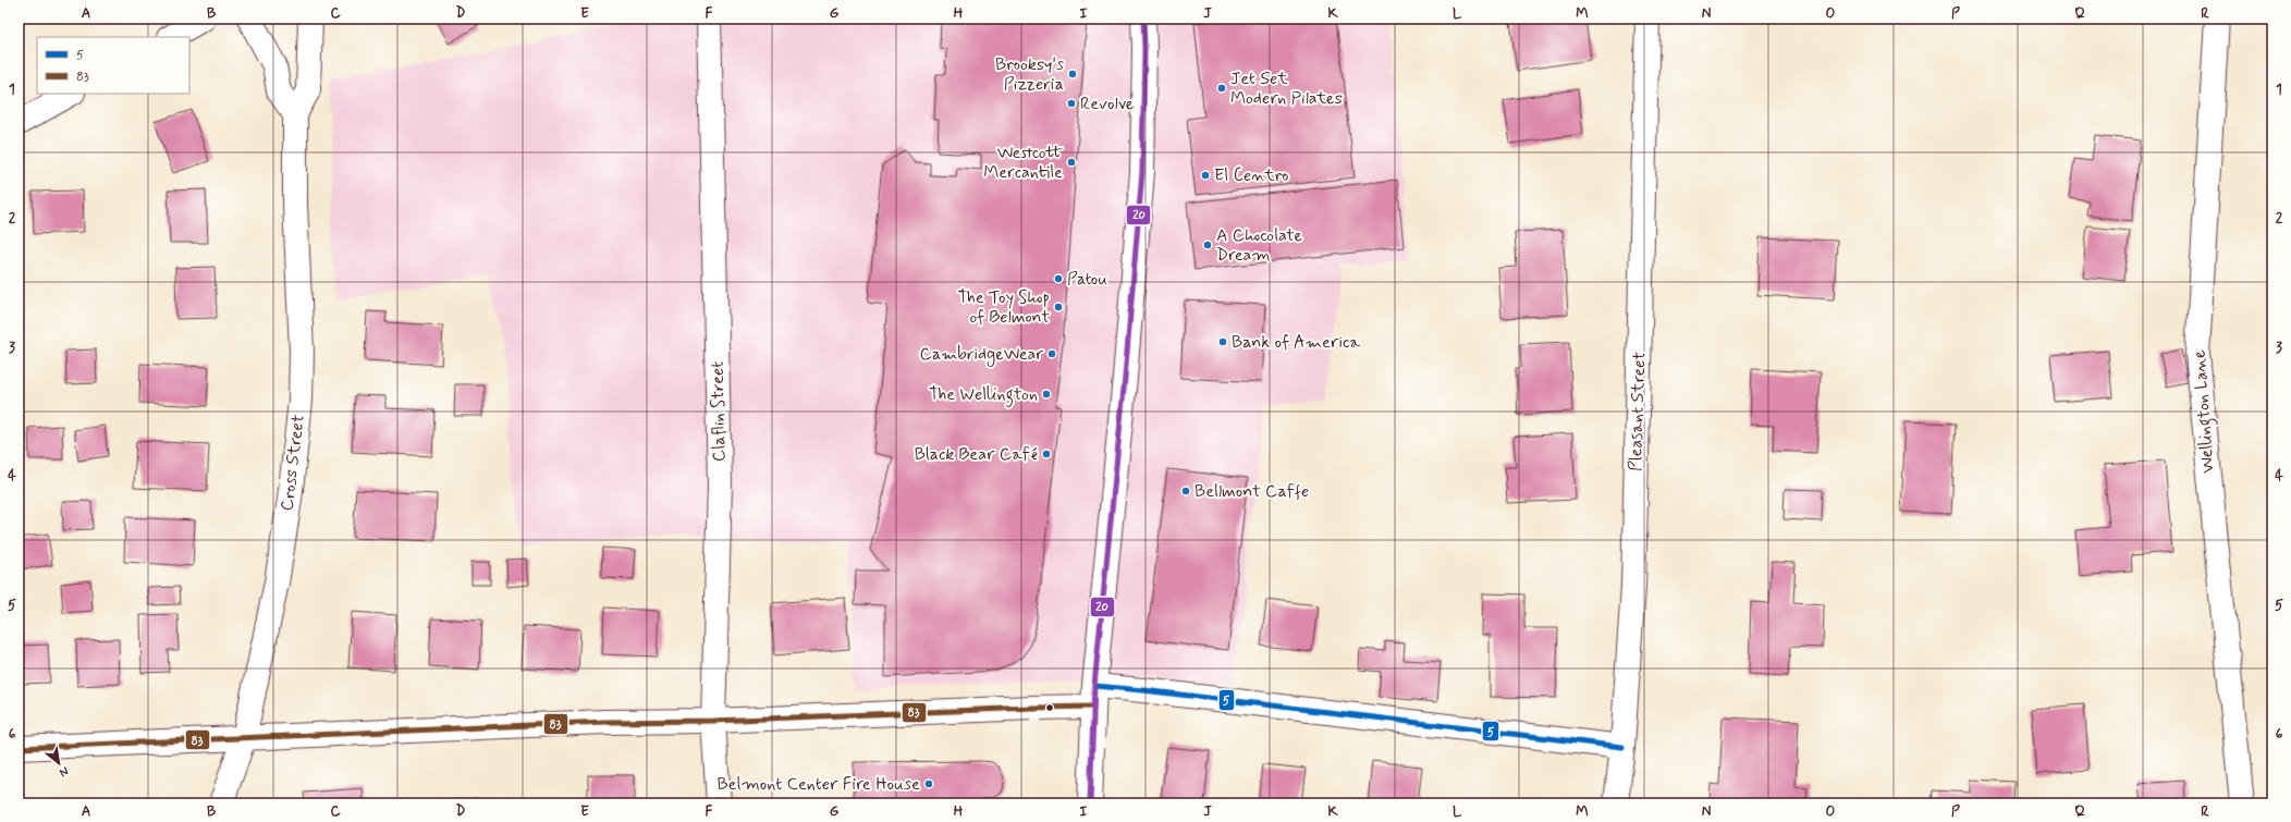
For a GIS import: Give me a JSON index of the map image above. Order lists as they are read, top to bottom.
{
  "streets": {
    "street": [
      "Claflin Street",
      "Pleasant Street",
      "Wellington Lane",
      "Cross Street"
    ]
  },
  "places": [
    "Brooksy's Pizzeria",
    "Jet Set Modern Pilates",
    "Revolve",
    "Westcott Mercantile",
    "El Centro",
    "A Chocolate Dream",
    "Patou",
    "The Toy Shop of Belmont",
    "Bank of America",
    "CambridgeWear",
    "The Wellington",
    "Black Bear Café",
    "Bellmont Caffe",
    "Belmont Center Fire House"
  ],
  "lines": ["transit line 20", "transit line 5", "transit line 83"],
  "legend": ["5", "83"],
  "north": "bottom right",
  "grid": {
    "columns": [
      "A",
      "B",
      "C",
      "D",
      "E",
      "F",
      "G",
      "H",
      "I",
      "J",
      "K",
      "L",
      "M",
      "N",
      "O",
      "P",
      "Q",
      "R"
    ],
    "rows": [
      "1",
      "2",
      "3",
      "4",
      "5",
      "6"
    ]
  }
}
